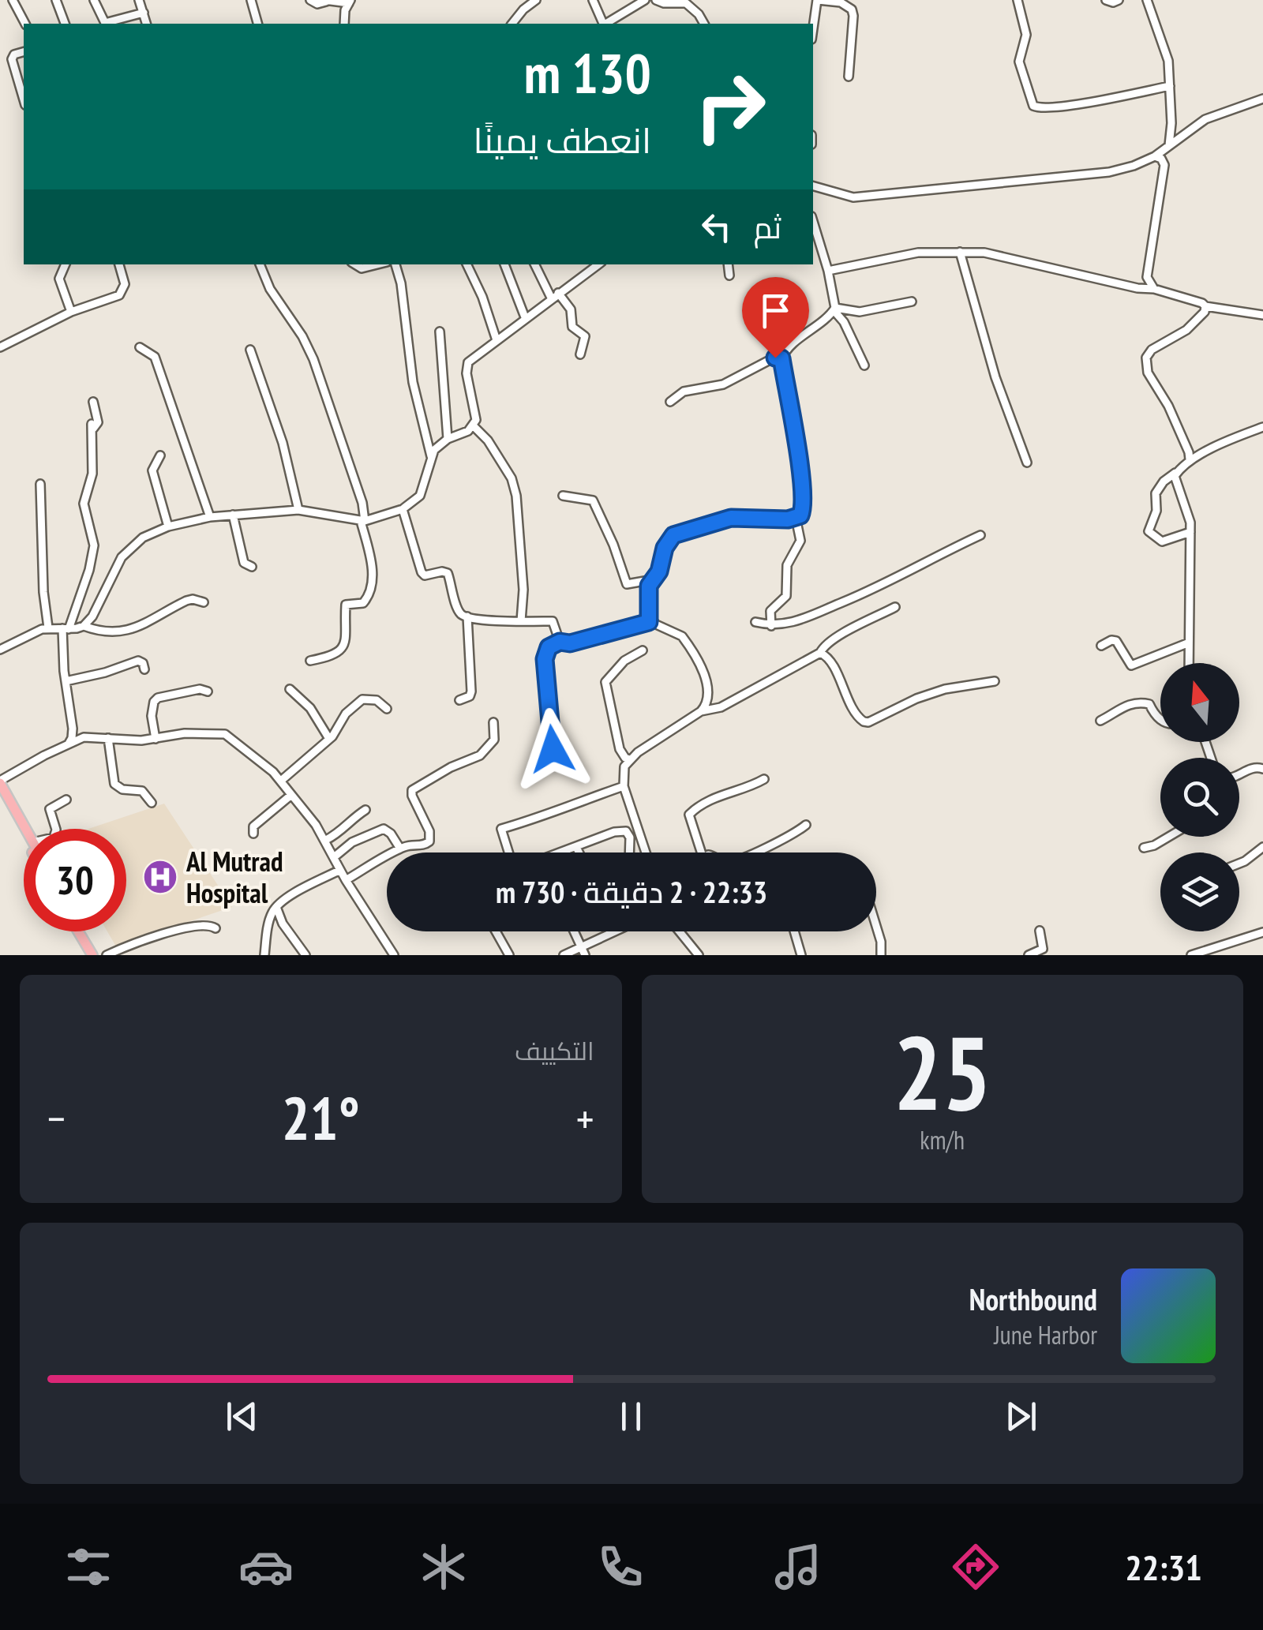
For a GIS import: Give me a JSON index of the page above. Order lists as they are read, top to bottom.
{
  "places": {
    "hospital": ["Al Mutrad Hospital"]
  },
  "north": "top",
  "page": {
    "turn": ["130 m", "انعطف يمينًا"],
    "then": "ثم",
    "limit": "30",
    "trip": "22:33 · 2 دقيقة · 730 m",
    "tile": [
      ["25", "km/h"],
      "التكييف"
    ],
    "heat": ["−", "21°", "+"],
    "song": ["Northbound", "June Harbor"],
    "tabs": "22:31"
  }
}
